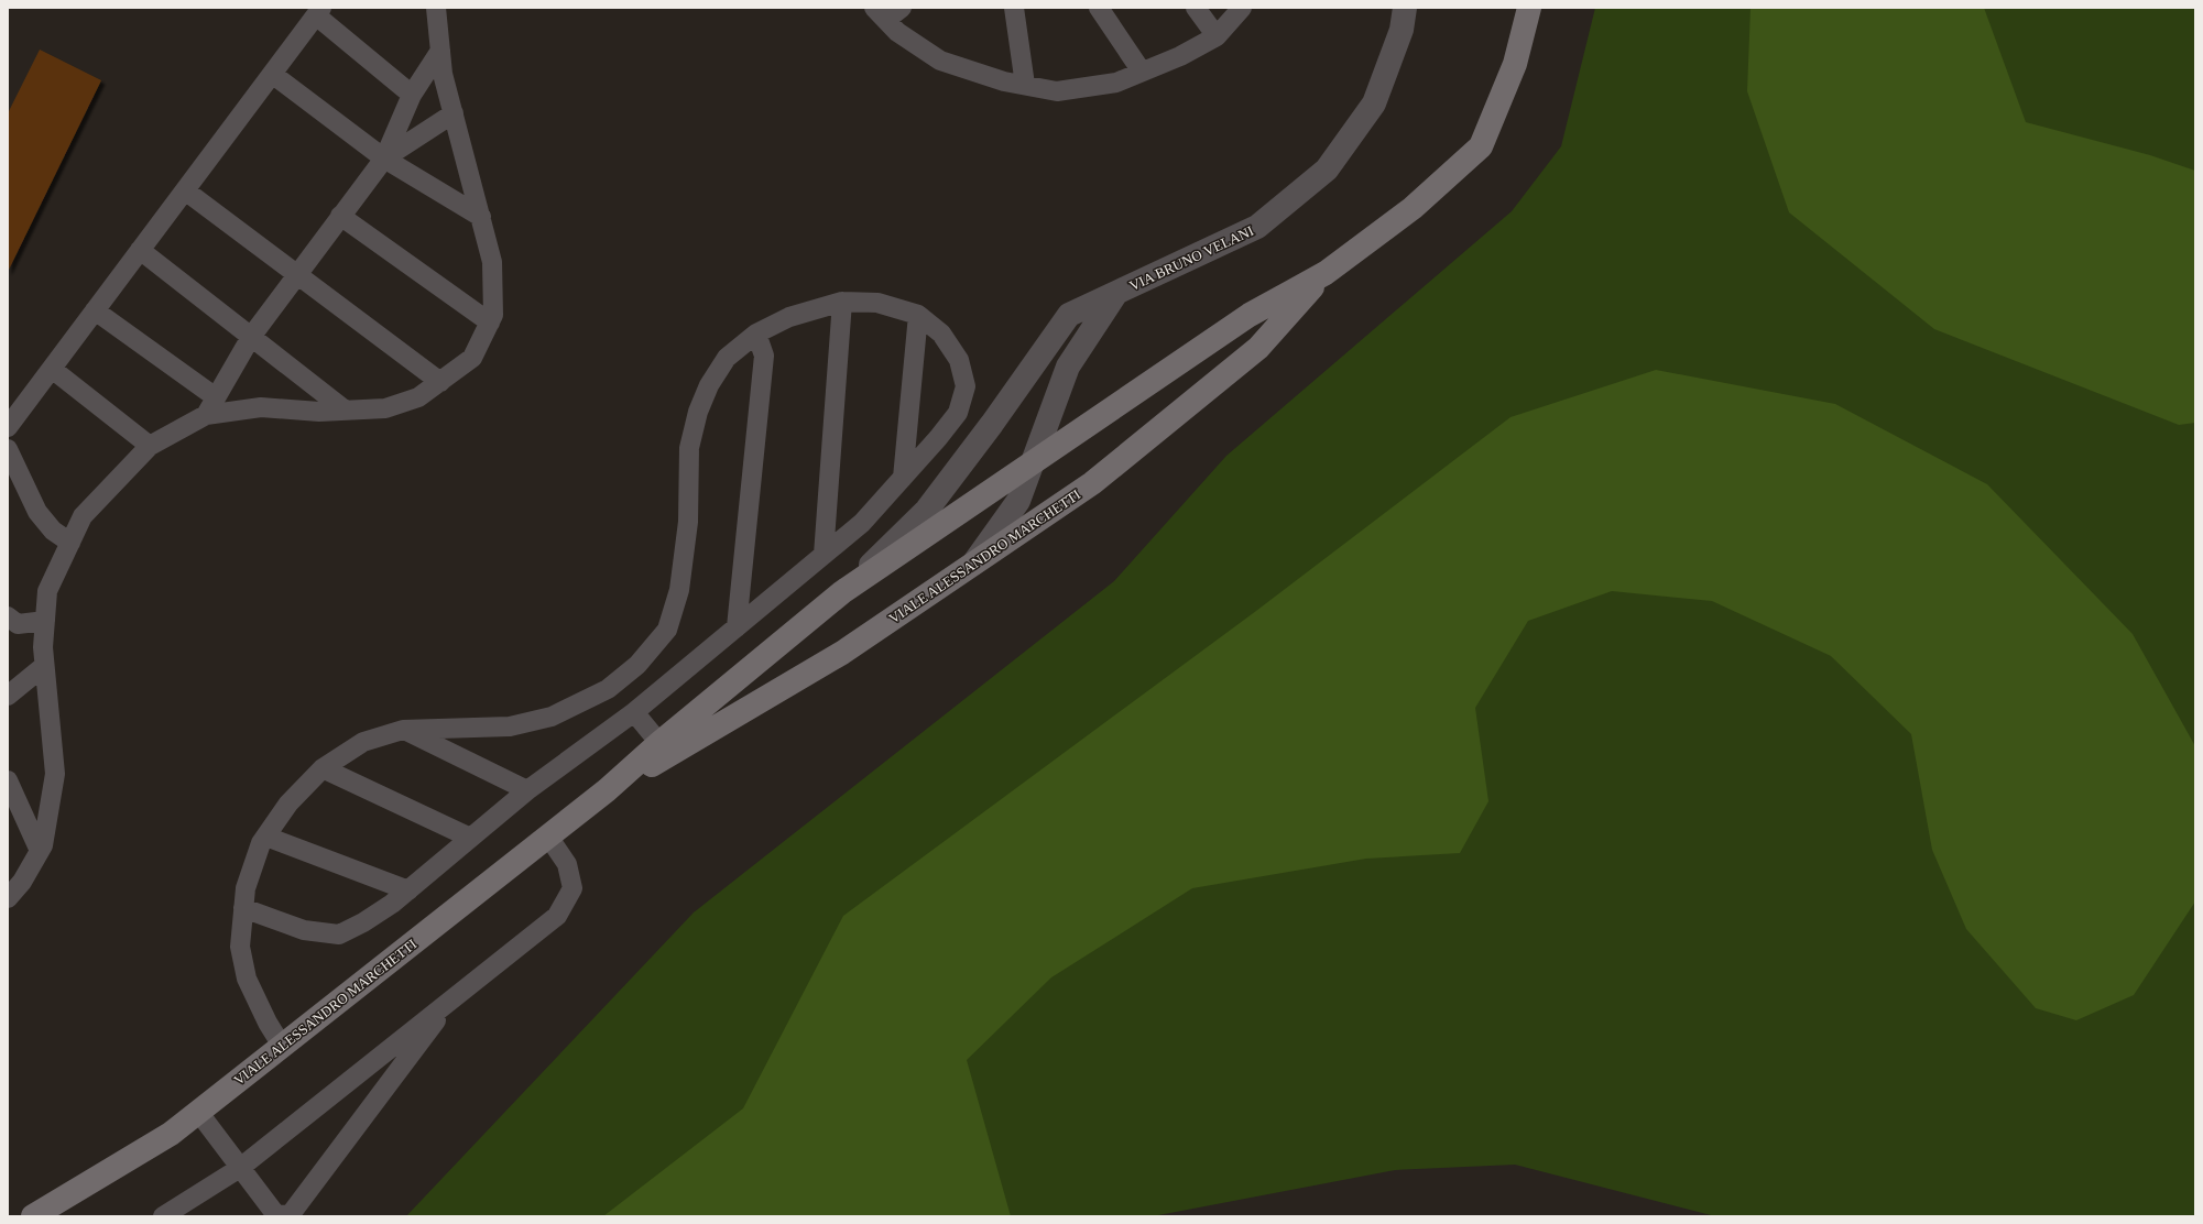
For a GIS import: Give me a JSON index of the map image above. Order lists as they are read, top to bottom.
{
  "streets": {
    "street": ["VIA BRUNO VELANI", "VIALE ALESSANDRO MARCHETTI"]
  },
  "crossings": [
    ["VIA BRUNO VELANI", "VIALE ALESSANDRO MARCHETTI"]
  ]
}
